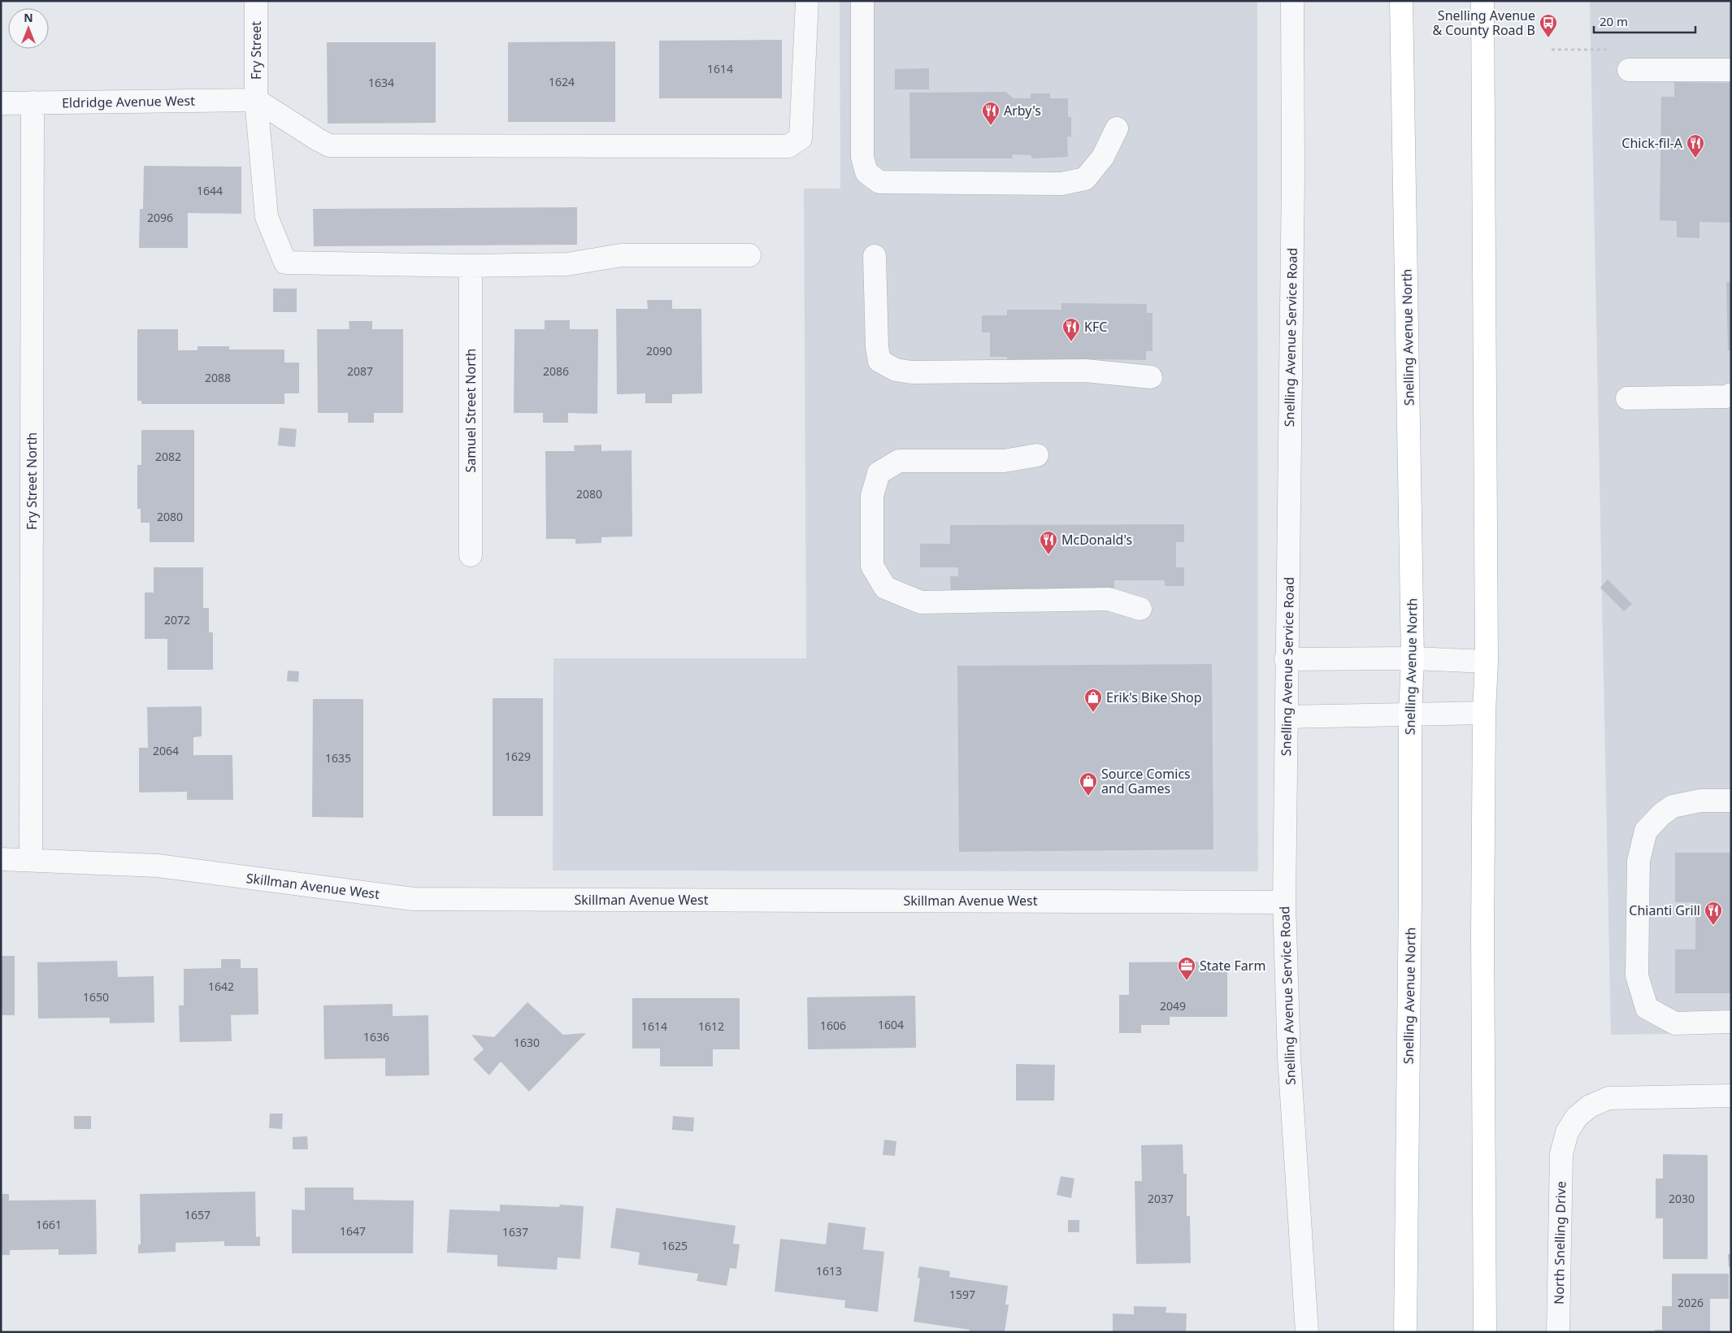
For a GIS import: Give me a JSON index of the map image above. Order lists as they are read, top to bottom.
{
  "streets": {
    "main road": ["Snelling Avenue North"],
    "street": [
      "Fry Street",
      "Eldridge Avenue West",
      "Snelling Avenue Service Road",
      "Samuel Street North",
      "Fry Street North",
      "Skillman Avenue West",
      "North Snelling Drive"
    ]
  },
  "crossings": [
    ["Fry Street", "Eldridge Avenue West"],
    ["Fry Street", "Samuel Street North"],
    ["Eldridge Avenue West", "Fry Street North"],
    ["Snelling Avenue Service Road", "Skillman Avenue West"],
    ["Fry Street North", "Skillman Avenue West"]
  ],
  "places": {
    "bus stop": ["Snelling Avenue & County Road B"],
    "restaurant": [
      "Arby's",
      "Chick-fil-A",
      "KFC",
      "McDonald's",
      "Chianti Grill"
    ],
    "shop": ["Erik's Bike Shop", "Source Comics and Games"],
    "office": ["State Farm"]
  },
  "house_numbers": [
    "1614",
    "1624",
    "1634",
    "1644",
    "2096",
    "2090",
    "2087",
    "2086",
    "2088",
    "2082",
    "2080",
    "2080",
    "2072",
    "2064",
    "1629",
    "1635",
    "1642",
    "1650",
    "2049",
    "1604",
    "1606",
    "1614",
    "1612",
    "1636",
    "1630",
    "2037",
    "2030",
    "1657",
    "1661",
    "1647",
    "1637",
    "1625",
    "1613",
    "1597",
    "2026"
  ],
  "scale_bar": "20 m",
  "north": "top"
}
